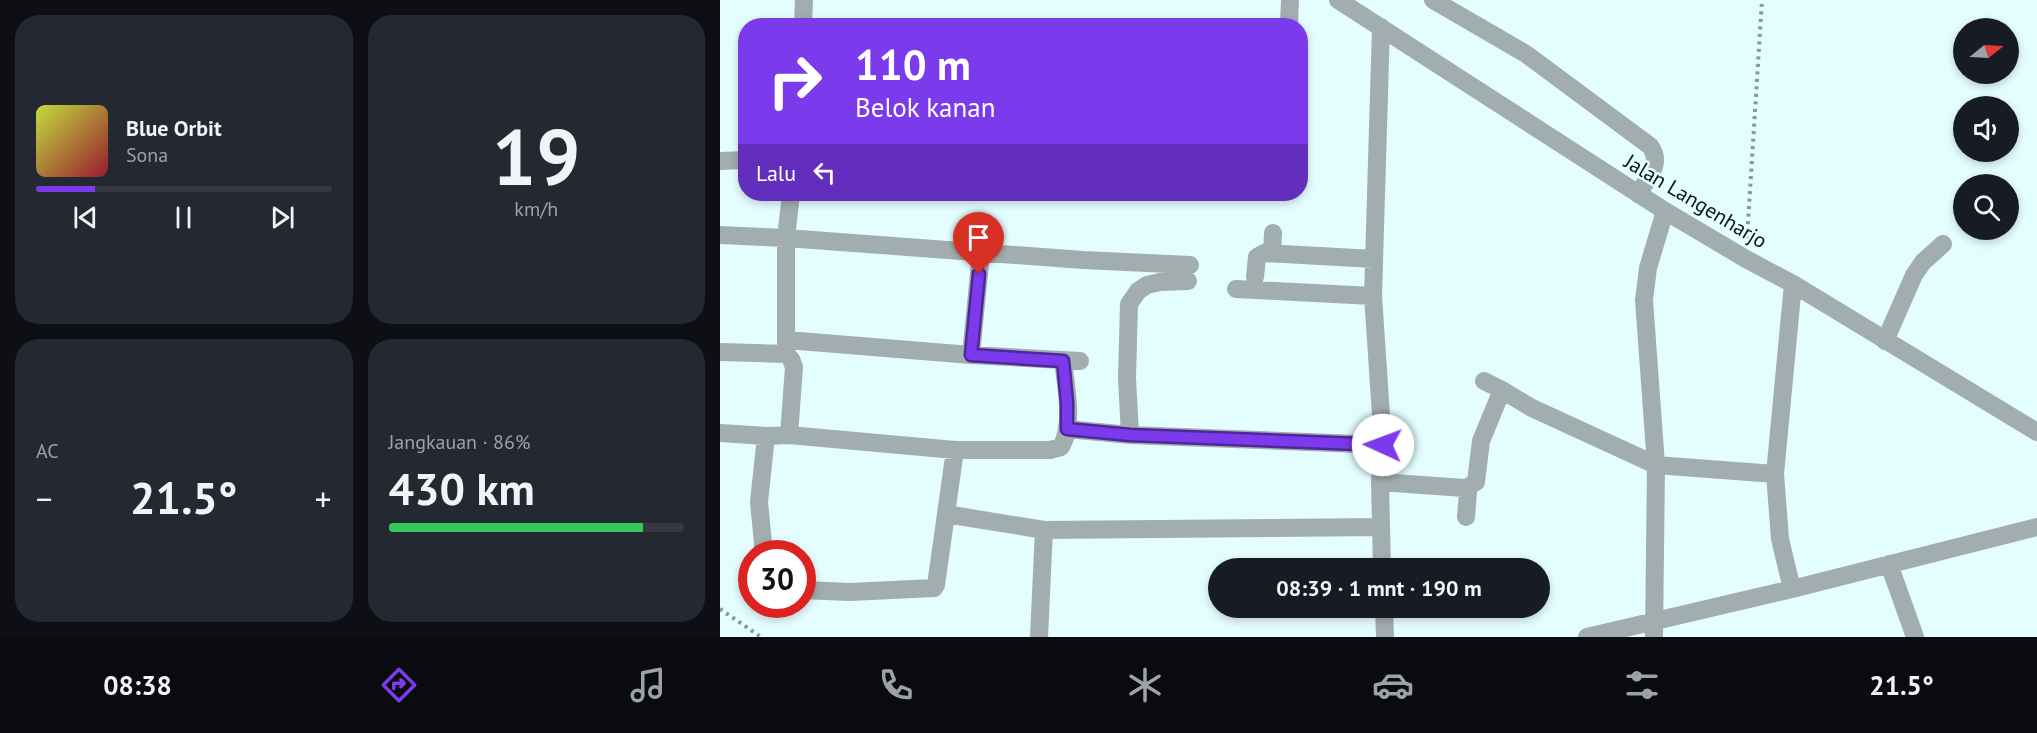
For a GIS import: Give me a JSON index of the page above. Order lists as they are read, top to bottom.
{
  "streets": {
    "street": ["Jalan Langenharjo"]
  },
  "north": "right",
  "page": {
    "tile": [
      ["19", "km/h"],
      "AC",
      ["Jangkauan · 86%", "430 km"]
    ],
    "turn": ["110 m", "Belok kanan"],
    "song": ["Blue Orbit", "Sona"],
    "then": "Lalu",
    "heat": ["−", "21.5°", "+"],
    "limit": "30",
    "trip": "08:39 · 1 mnt · 190 m",
    "tabs": ["08:38", "21.5°"]
  }
}
